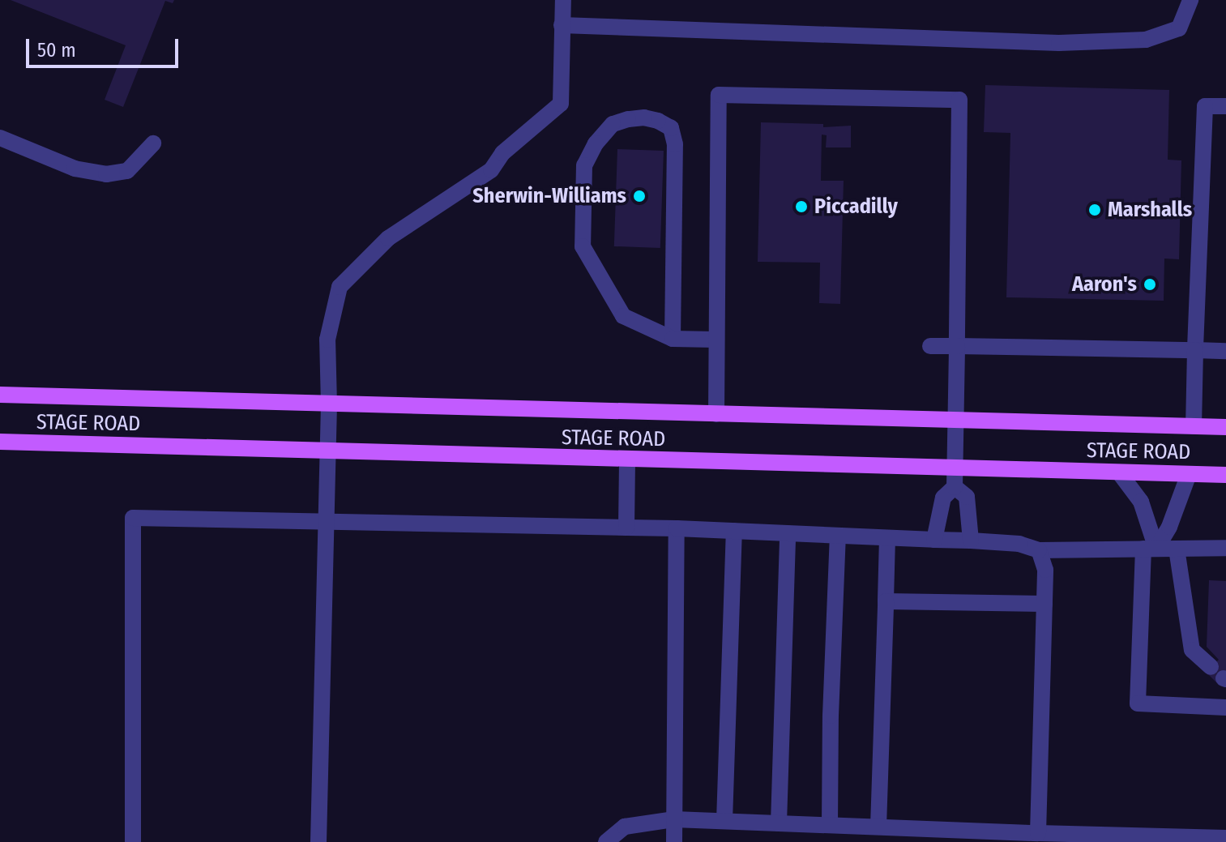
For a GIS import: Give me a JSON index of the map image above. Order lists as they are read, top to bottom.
{
  "streets": {
    "main road": ["STAGE ROAD"]
  },
  "places": [
    "Sherwin-Williams",
    "Piccadilly",
    "Marshalls",
    "Aaron's"
  ],
  "scale_bar": "50 m"
}
